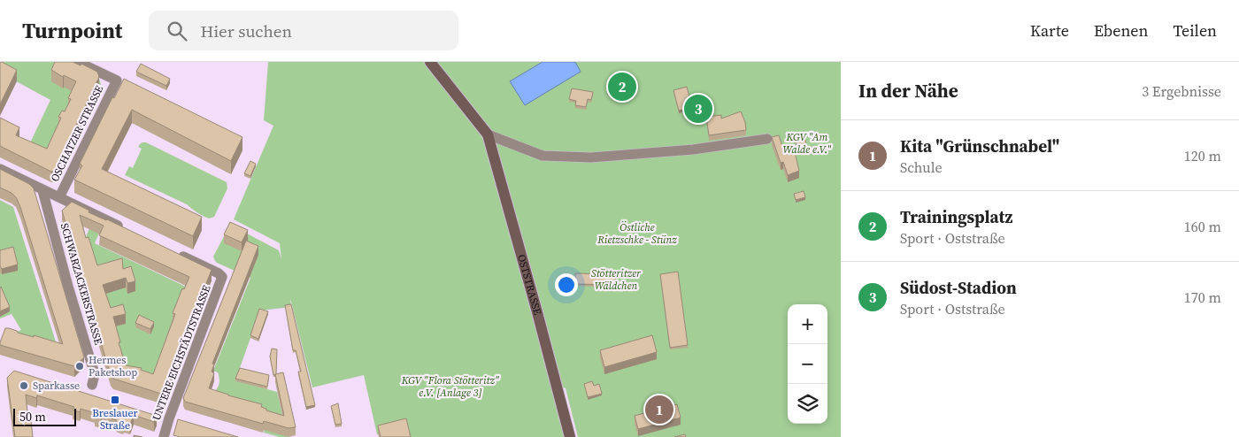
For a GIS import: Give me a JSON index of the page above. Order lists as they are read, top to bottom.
{
  "streets": {
    "street": [
      "OSCHATZER STRASSE",
      "SCHWARZACKERSTRASSE",
      "OSTSTRASSE",
      "UNTERE EICHSTÄDTSTRASSE"
    ]
  },
  "parks": [
    "KGV \"Am Walde e.V.\"",
    "Östliche Rietzschke - Stünz",
    "Stötteritzer Wäldchen",
    "KGV \"Flora Stötteritz\" e.V. [Anlage 3]"
  ],
  "places": {
    "other": ["Hermes Paketshop", "Sparkasse"],
    "transit": ["Breslauer Straße"]
  },
  "scale_bar": "50 m",
  "page": {
    "header": "Turnpoint",
    "search": "Hier suchen",
    "nav": ["Karte", "Ebenen", "Teilen"],
    "heading": ["In der Nähe", "3 Ergebnisse"],
    "pins": ["2", "3", "1"],
    "list": [
      {
        "mark": "1",
        "name": "Kita \"Grünschnabel\"",
        "note": "Schule",
        "value": "120 m"
      },
      {
        "mark": "2",
        "name": "Trainingsplatz",
        "note": "Sport · Oststraße",
        "value": "160 m"
      },
      {
        "mark": "3",
        "name": "Südost-Stadion",
        "note": "Sport · Oststraße",
        "value": "170 m"
      }
    ],
    "map_buttons": ["+", "−"],
    "scale": "50 m"
  }
}
